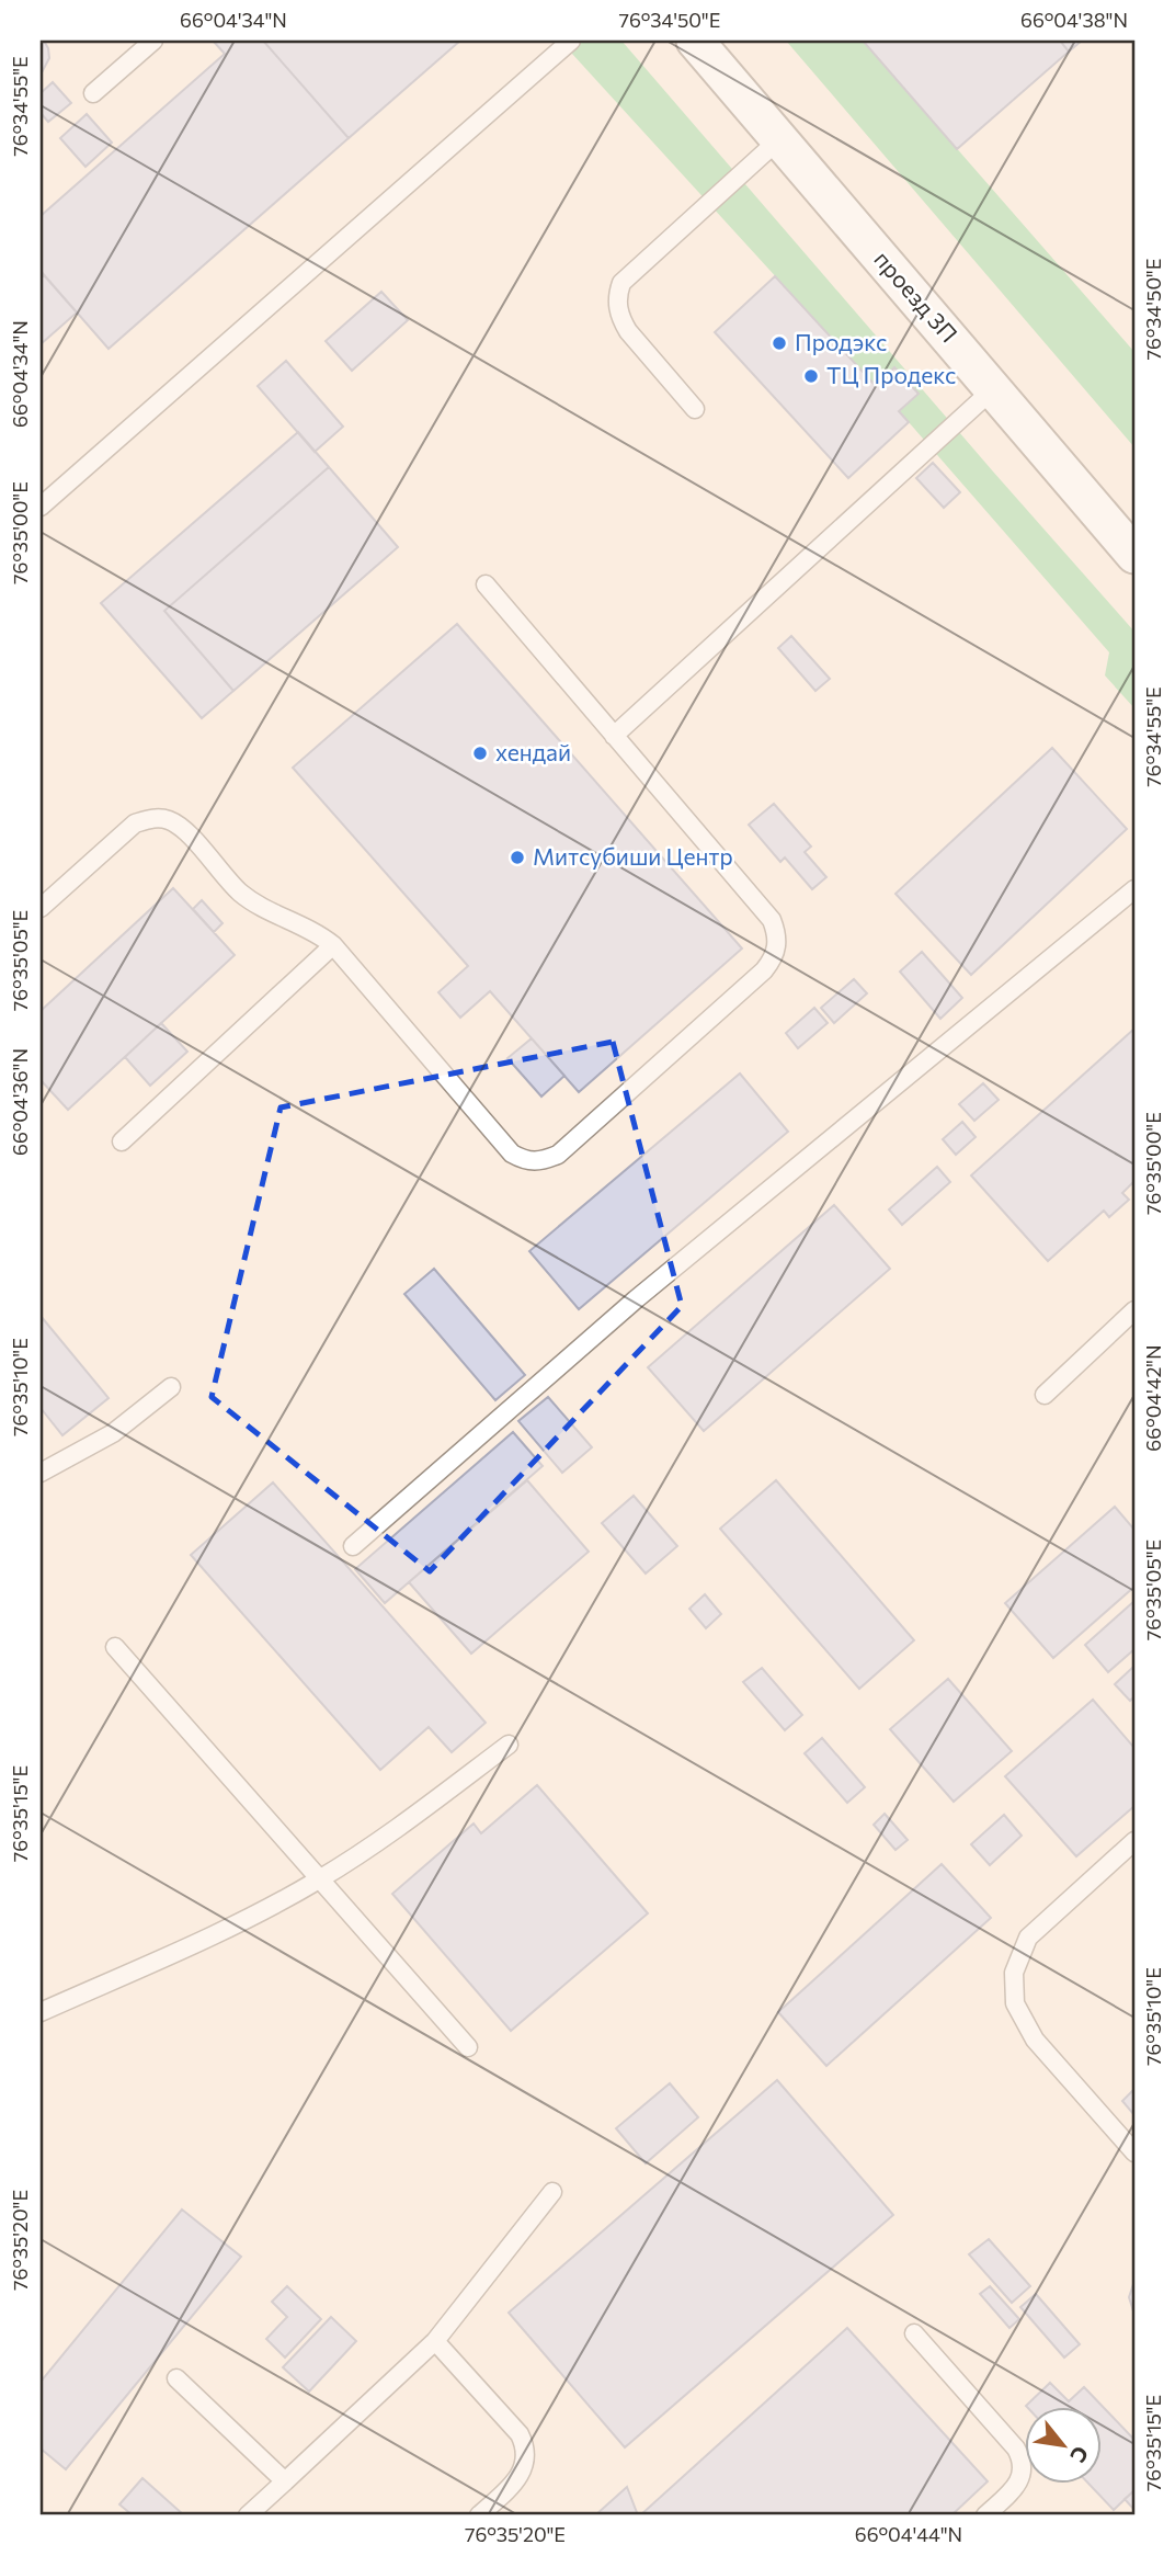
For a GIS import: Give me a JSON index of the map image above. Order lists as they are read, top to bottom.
{
  "streets": {
    "street": ["проезд 3П"]
  },
  "places": [
    "Продэкс",
    "ТЦ Продекс",
    "хендай",
    "Митсубиши Центр"
  ],
  "north": "bottom right",
  "coordinates": [
    "66°04'34\"N",
    "76°34'50\"E",
    "66°04'38\"N",
    "76°34'55\"E",
    "76°35'00\"E",
    "76°35'05\"E",
    "66°04'36\"N",
    "76°35'10\"E",
    "66°04'42\"N",
    "76°35'15\"E",
    "76°35'20\"E",
    "66°04'44\"N"
  ]
}
